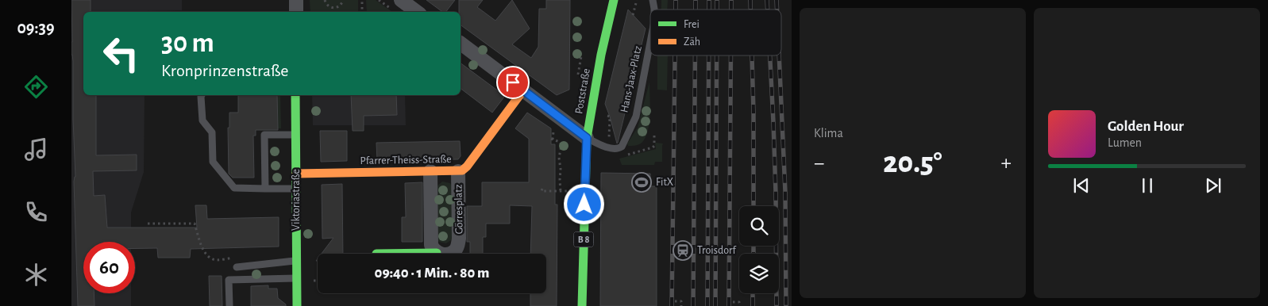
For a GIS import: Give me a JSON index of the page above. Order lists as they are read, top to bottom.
{
  "streets": {
    "street": [
      "Poststraße",
      "Pfarrer-Theiss-Straße",
      "Viktoriastraße",
      "Görresplatz",
      "B 8"
    ],
    "lane": ["Hans-Jaax-Platz"]
  },
  "crossings": [
    ["Hans-Jaax-Platz", "Poststraße"],
    ["Pfarrer-Theiss-Straße", "Viktoriastraße"],
    ["Pfarrer-Theiss-Straße", "Görresplatz"]
  ],
  "places": {
    "sports": ["FitX"],
    "station": ["Troisdorf"]
  },
  "legend": ["Frei", "Zäh"],
  "page": {
    "tabs": "09:39",
    "tile": "Klima",
    "turn": ["30 m", "Kronprinzenstraße"],
    "song": ["Golden Hour", "Lumen"],
    "heat": ["−", "20.5°", "+"],
    "limit": "60",
    "trip": "09:40 · 1 Min. · 80 m"
  }
}
